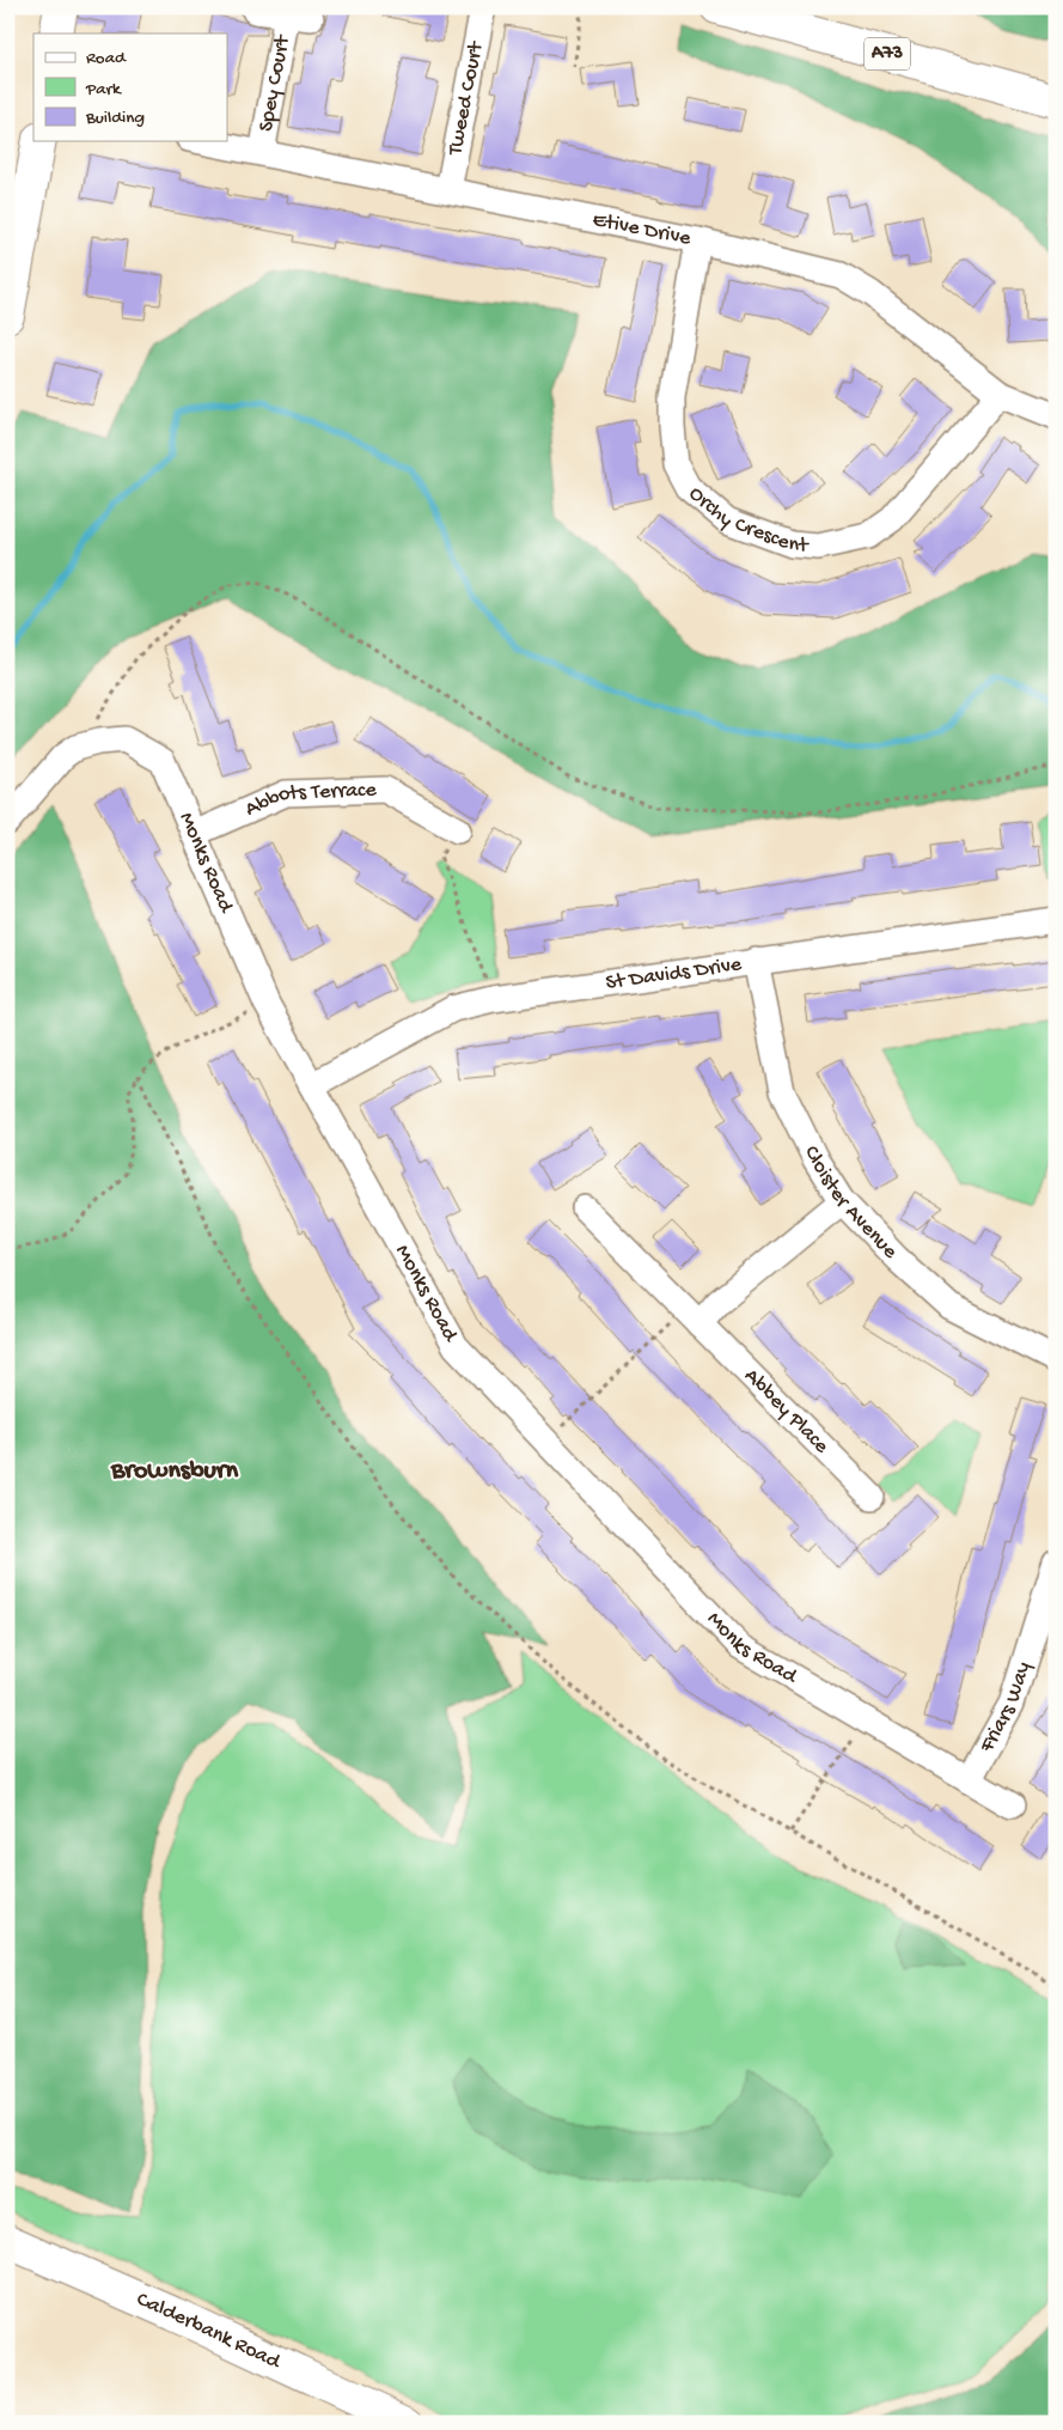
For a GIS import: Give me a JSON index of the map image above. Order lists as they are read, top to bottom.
{
  "streets": {
    "main road": ["A73", "Calderbank Road"],
    "street": [
      "Spey Court",
      "Tweed Court",
      "Etive Drive",
      "Orchy Crescent",
      "Abbots Terrace",
      "Monks Road",
      "St Davids Drive",
      "Cloister Avenue",
      "Abbey Place",
      "Friars Way"
    ]
  },
  "crossings": [
    ["Spey Court", "Etive Drive"],
    ["Tweed Court", "Etive Drive"],
    ["Etive Drive", "Orchy Crescent"],
    ["Abbots Terrace", "Monks Road"],
    ["Monks Road", "St Davids Drive"],
    ["Monks Road", "Friars Way"],
    ["St Davids Drive", "Cloister Avenue"]
  ],
  "districts": ["Brownsburn"],
  "legend": ["Road", "Park", "Building"]
}
